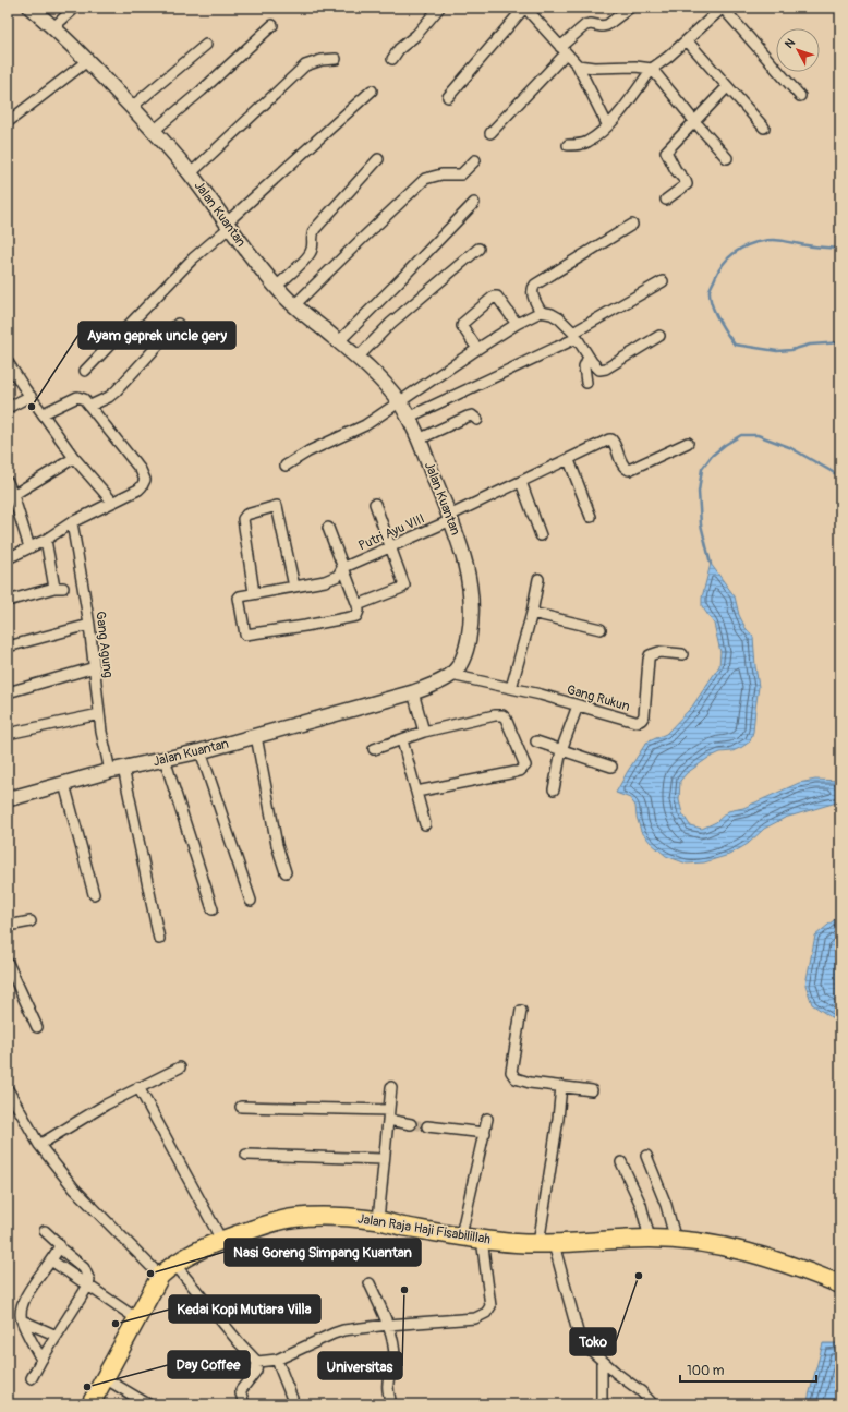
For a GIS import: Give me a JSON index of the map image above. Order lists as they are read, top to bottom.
{
  "streets": {
    "highway": ["Jalan Raja Haji Fisabilillah"],
    "street": [
      "Jalan Kuantan",
      "Putri Ayu VIII",
      "Gang Agung",
      "Gang Rukun"
    ]
  },
  "crossings": [
    ["Jalan Kuantan", "Putri Ayu VIII"],
    ["Jalan Kuantan", "Gang Agung"],
    ["Jalan Kuantan", "Gang Rukun"]
  ],
  "places": [
    "Ayam geprek uncle gery",
    "Nasi Goreng Simpang Kuantan",
    "Toko",
    "Universitas",
    "Kedai Kopi Mutiara Villa",
    "Day Coffee"
  ],
  "scale_bar": "100 m",
  "north": "top left"
}
